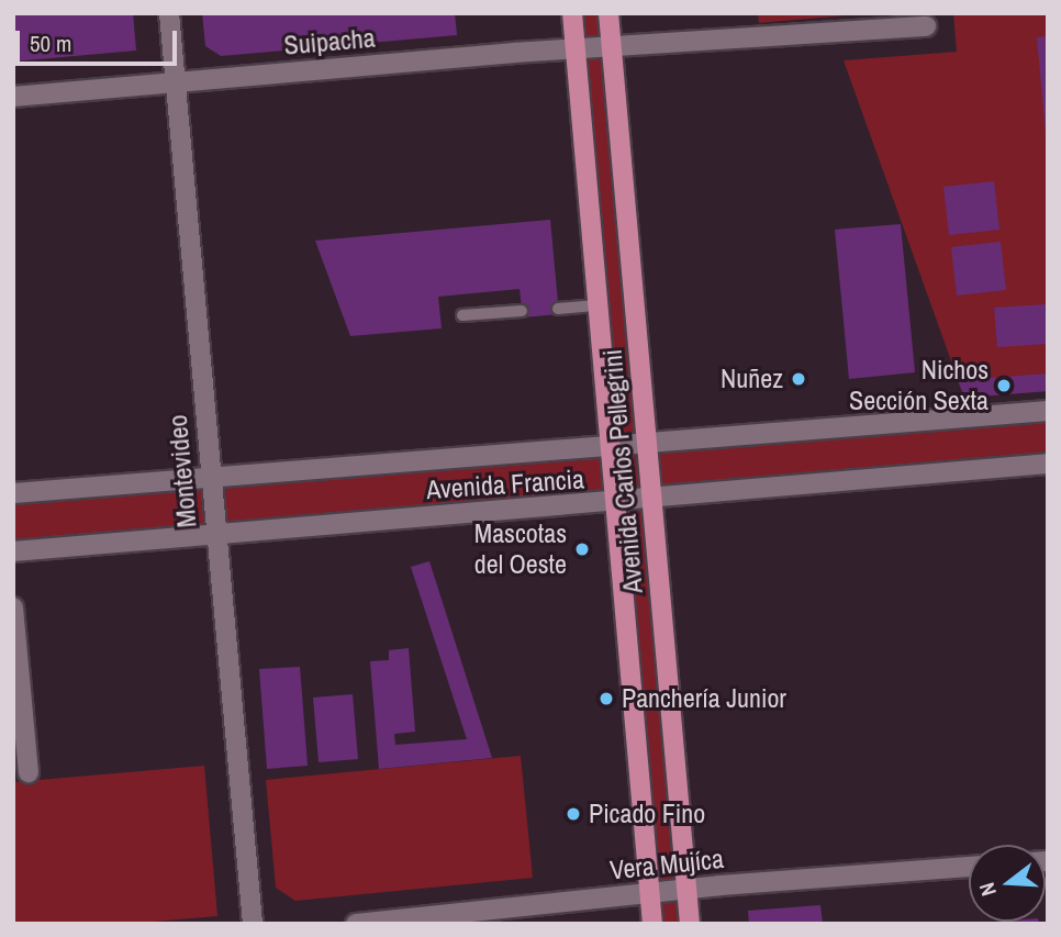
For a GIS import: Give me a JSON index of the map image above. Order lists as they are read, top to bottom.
{
  "streets": {
    "main road": ["Avenida Carlos Pellegrini"],
    "street": [
      "Suipacha",
      "Montevideo",
      "Avenida Francia",
      "Vera Mujíca"
    ]
  },
  "crossings": [
    ["Suipacha", "Montevideo"],
    ["Suipacha", "Avenida Carlos Pellegrini"],
    ["Montevideo", "Avenida Francia"],
    ["Avenida Carlos Pellegrini", "Avenida Francia"],
    ["Avenida Carlos Pellegrini", "Vera Mujíca"]
  ],
  "places": [
    "Nuñez",
    "Nichos Sección Sexta",
    "Mascotas del Oeste",
    "Panchería Junior",
    "Picado Fino"
  ],
  "scale_bar": "50 m",
  "north": "left"
}
